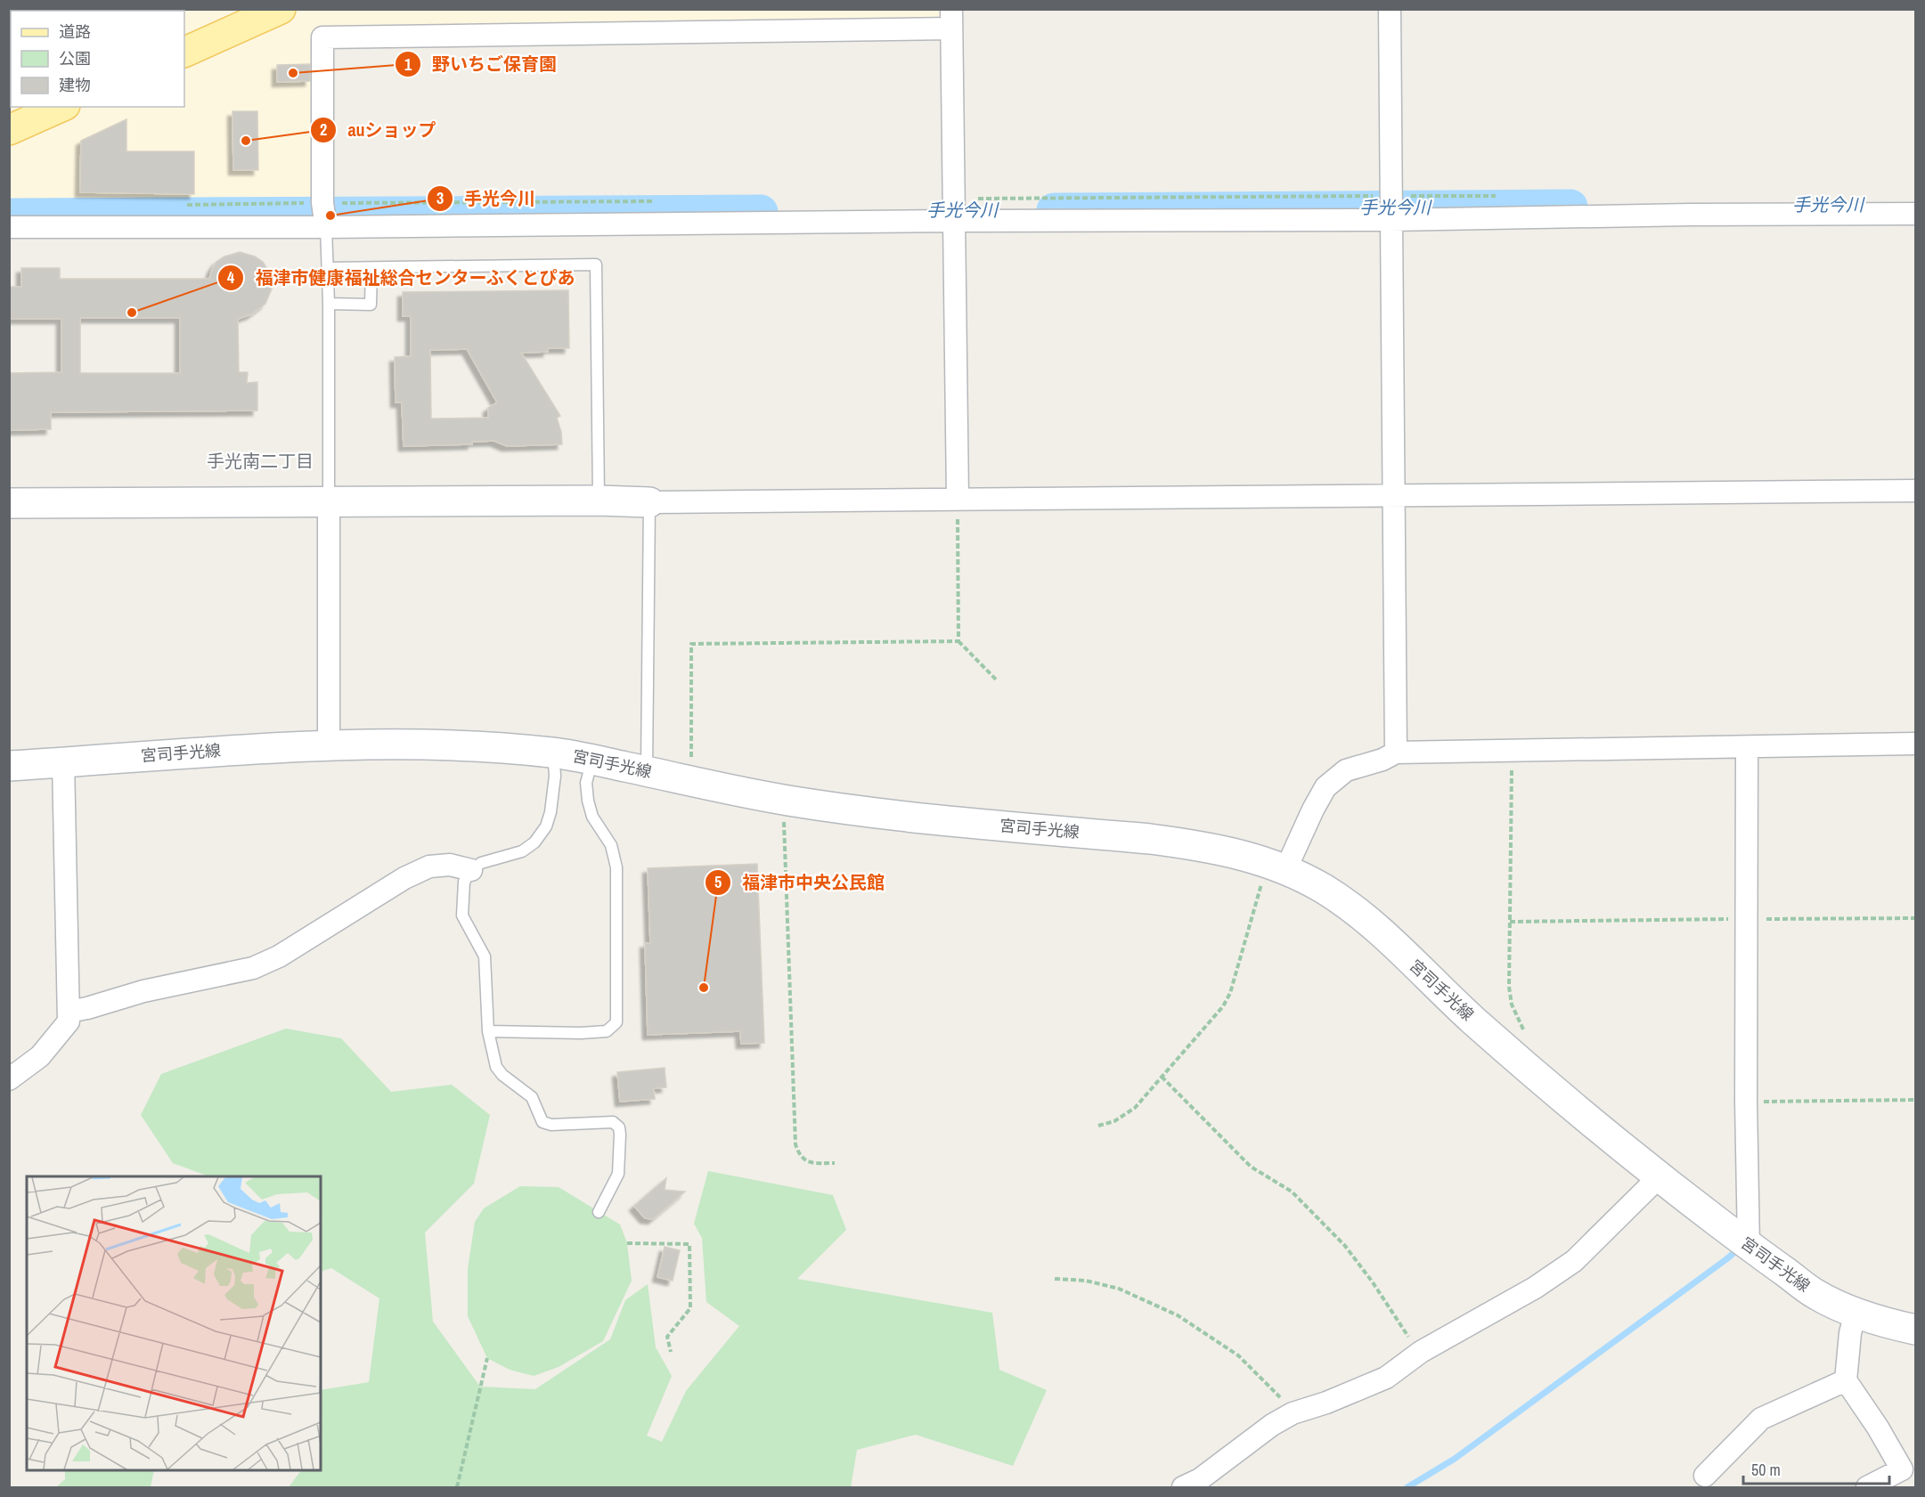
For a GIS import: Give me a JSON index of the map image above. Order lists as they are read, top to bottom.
{
  "streets": {
    "main road": ["宮司手光線"]
  },
  "districts": ["手光南二丁目"],
  "water": ["手光今川"],
  "places": [
    "野いちご保育園",
    "auショップ",
    "手光今川",
    "福津市健康福祉総合センターふくとぴあ",
    "福津市中央公民館"
  ],
  "legend": ["道路", "公園", "建物"],
  "scale_bar": "50 m"
}
